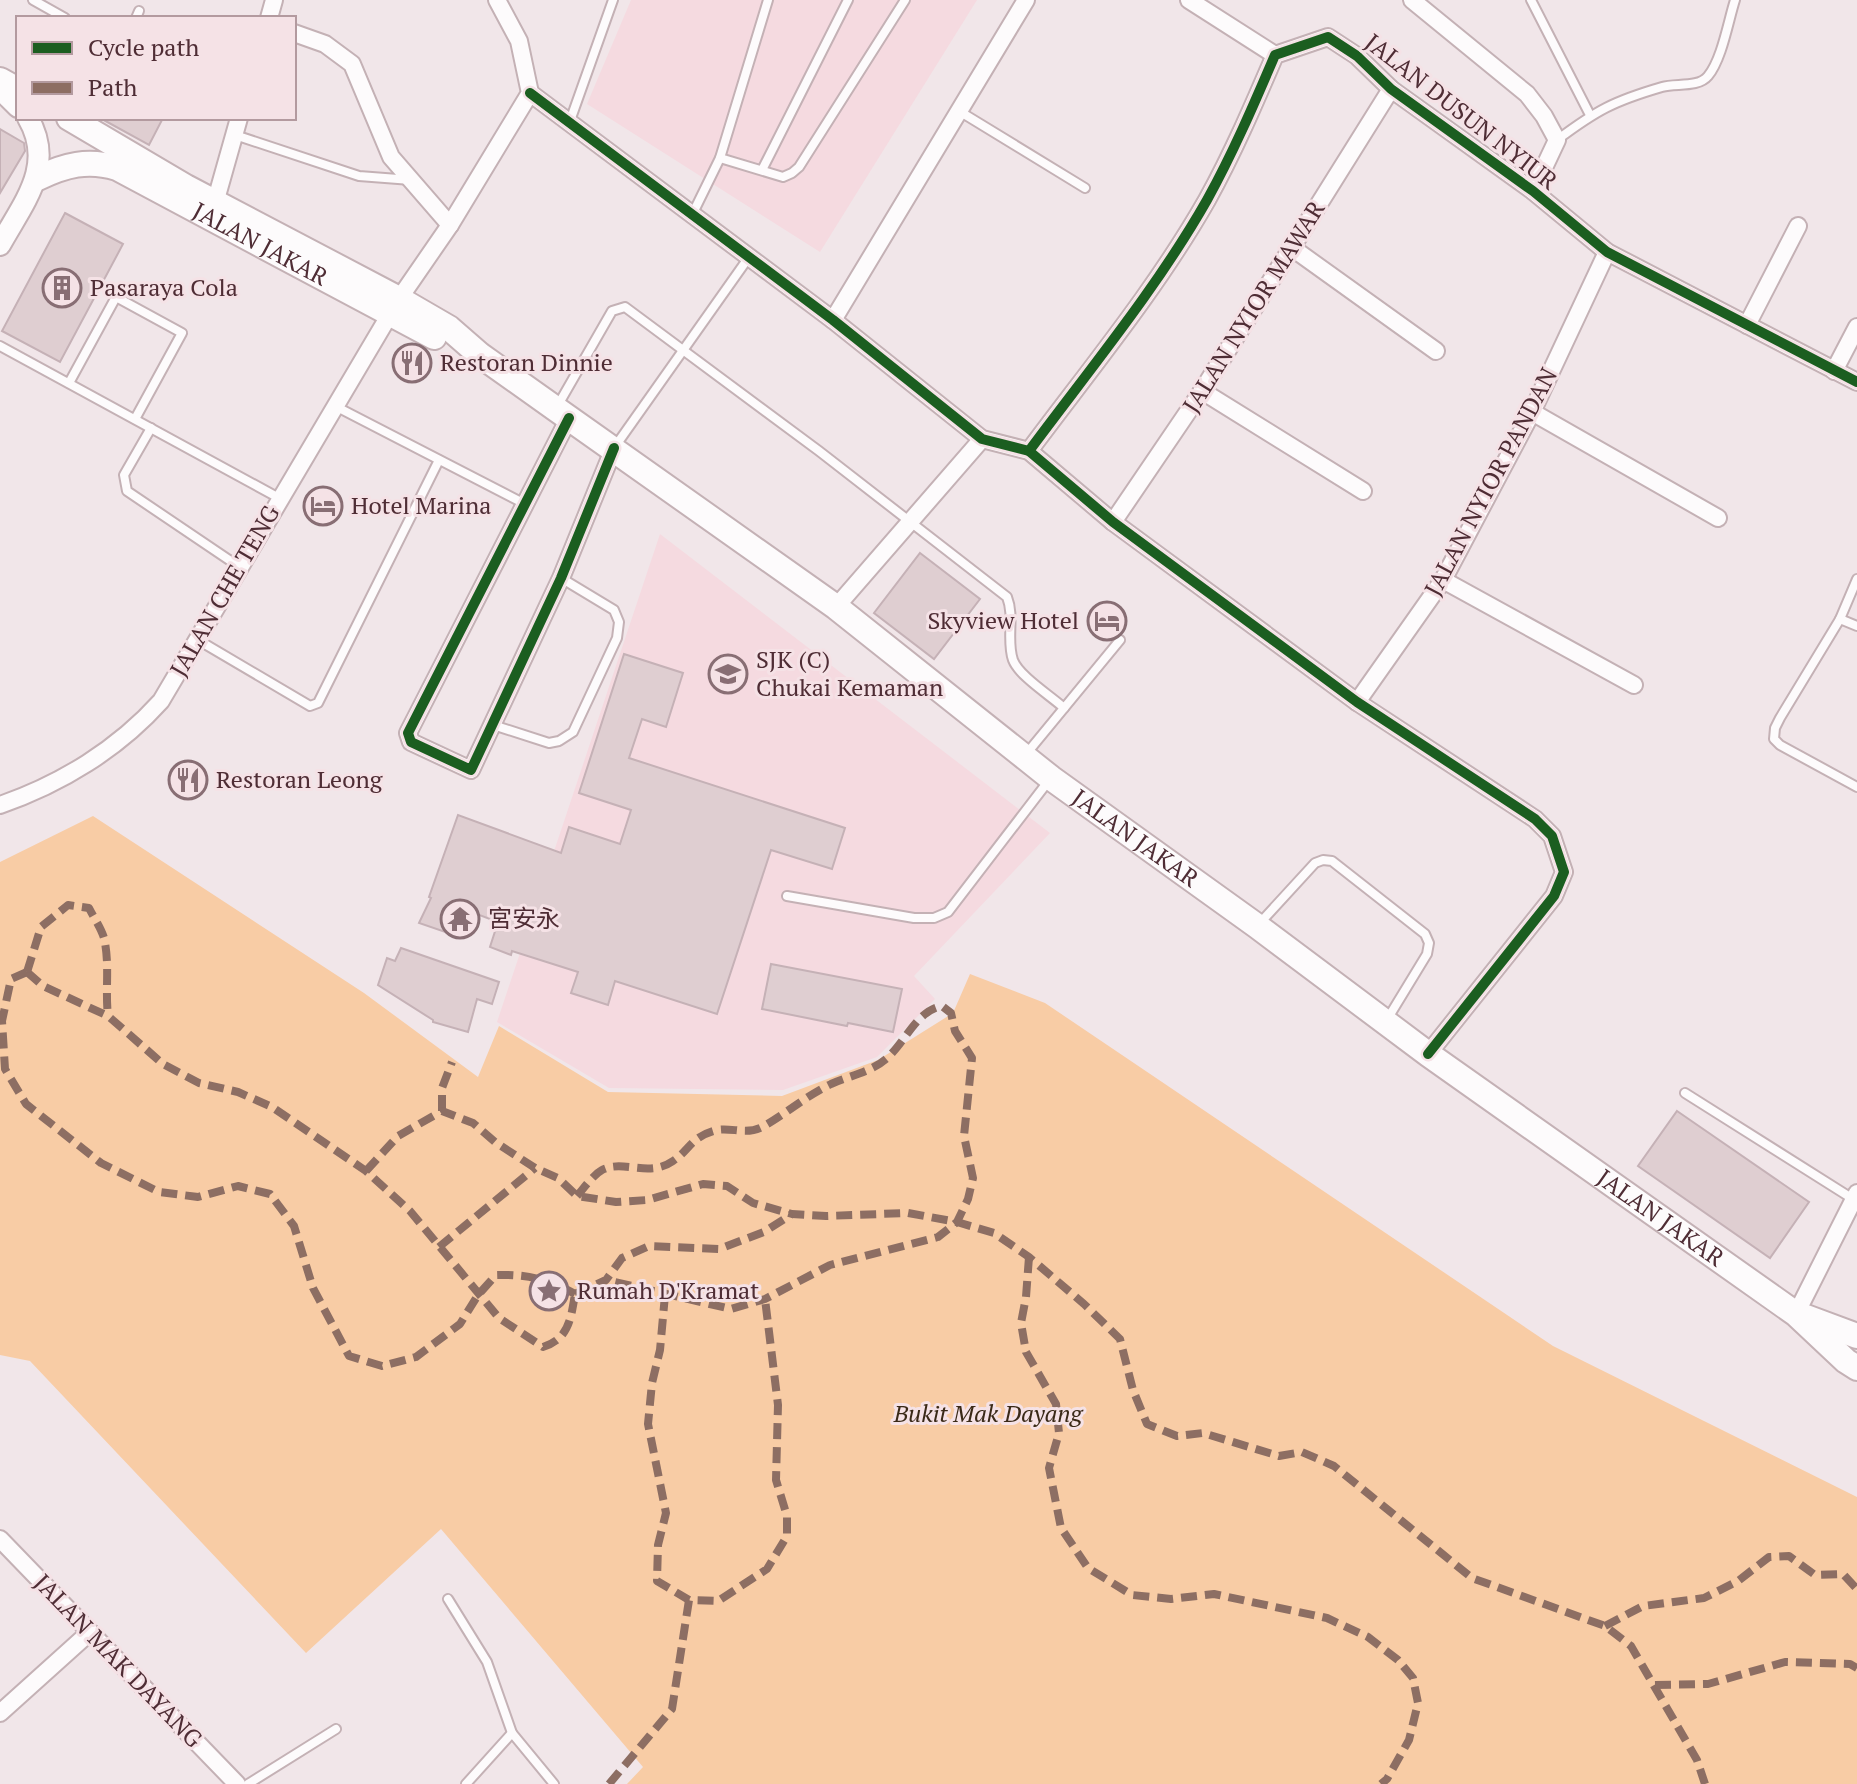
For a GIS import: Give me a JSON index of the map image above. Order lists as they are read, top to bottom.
{
  "streets": {
    "main road": ["JALAN JAKAR"],
    "street": [
      "JALAN DUSUN NYIUR",
      "JALAN NYIOR MAWAR",
      "JALAN NYIOR PANDAN",
      "JALAN CHE TENG",
      "JALAN MAK DAYANG"
    ]
  },
  "crossings": [
    ["JALAN DUSUN NYIUR", "JALAN NYIOR MAWAR"],
    ["JALAN DUSUN NYIUR", "JALAN NYIOR PANDAN"],
    ["JALAN JAKAR", "JALAN CHE TENG"]
  ],
  "parks": ["Bukit Mak Dayang"],
  "places": {
    "building": ["Pasaraya Cola"],
    "restaurant": ["Restoran Dinnie", "Restoran Leong"],
    "hotel": ["Hotel Marina", "Skyview Hotel"],
    "school or university": ["SJK (C) Chukai Kemaman"],
    "temple": ["宮安永"],
    "place": ["Rumah D'Kramat"]
  },
  "legend": ["Cycle path", "Path"]
}
